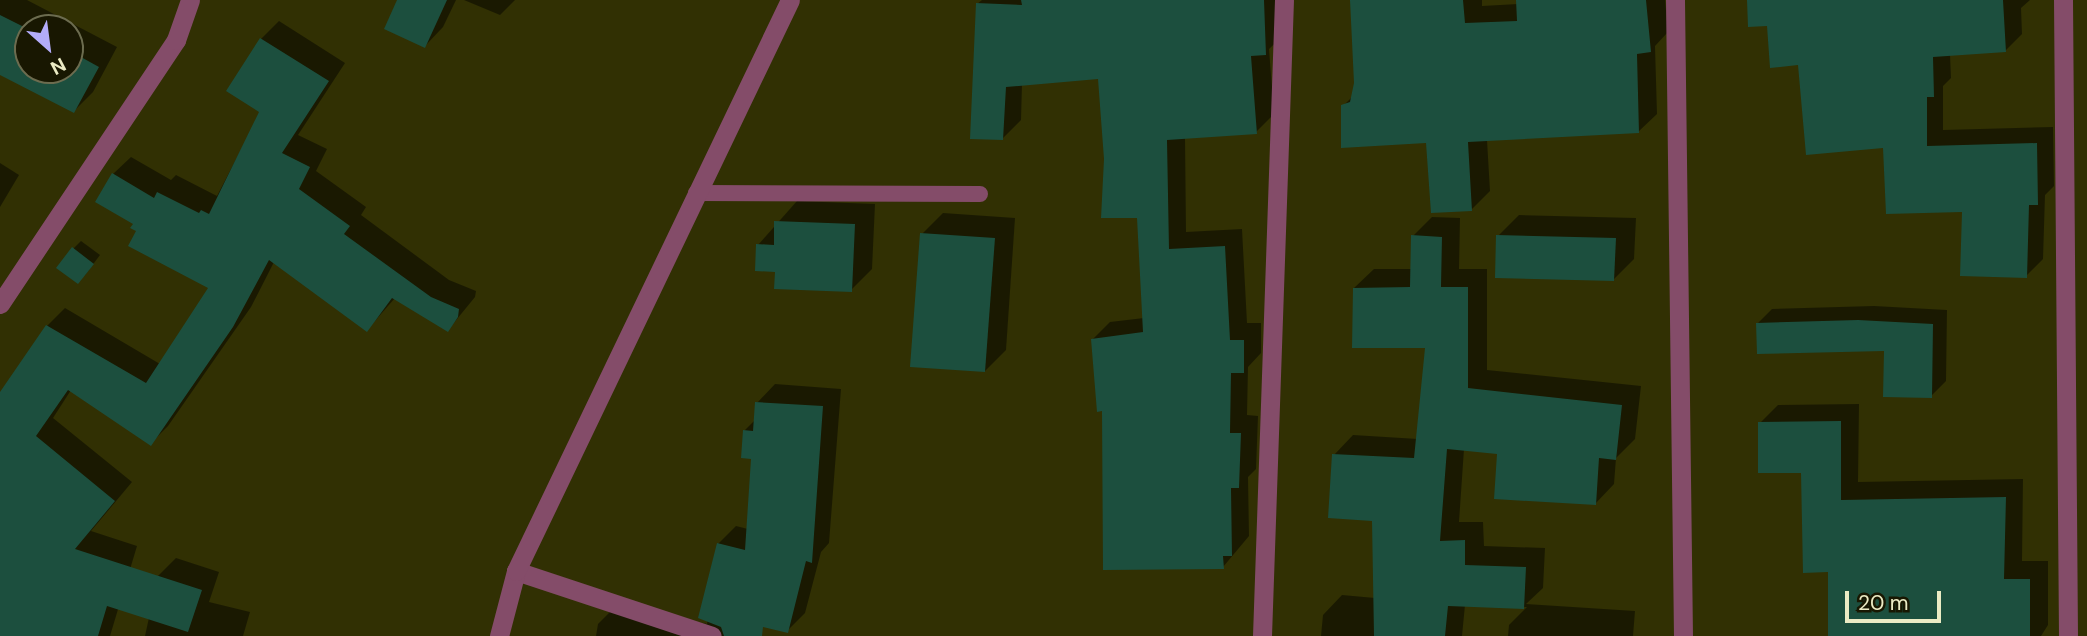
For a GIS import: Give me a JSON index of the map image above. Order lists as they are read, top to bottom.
{
  "scale_bar": "20 m",
  "north": "bottom right"
}
